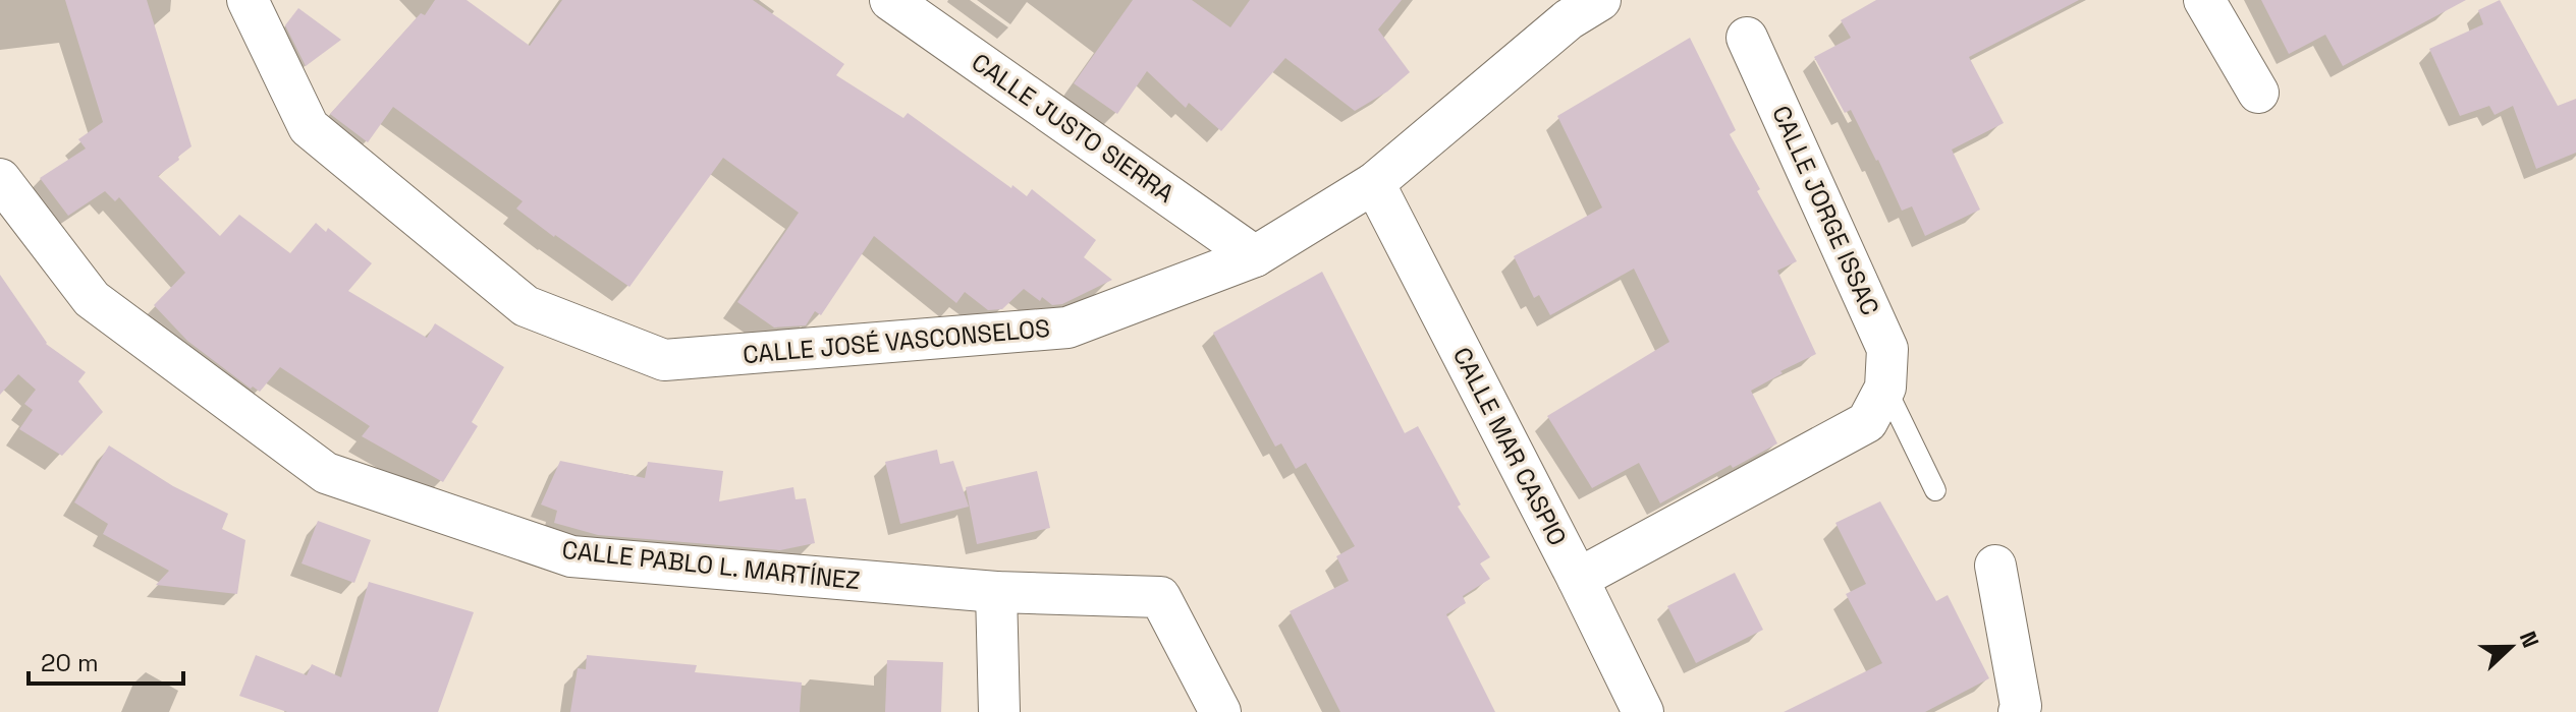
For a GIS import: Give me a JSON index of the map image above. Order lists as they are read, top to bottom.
{
  "streets": {
    "street": [
      "CALLE JUSTO SIERRA",
      "CALLE JORGE ISSAC",
      "CALLE JOSÉ VASCONSELOS",
      "CALLE MAR CASPIO",
      "CALLE PABLO L. MARTÍNEZ"
    ]
  },
  "crossings": [
    ["CALLE JUSTO SIERRA", "CALLE JOSÉ VASCONSELOS"],
    ["CALLE JORGE ISSAC", "CALLE MAR CASPIO"],
    ["CALLE JOSÉ VASCONSELOS", "CALLE MAR CASPIO"]
  ],
  "scale_bar": "20 m",
  "north": "right"
}
